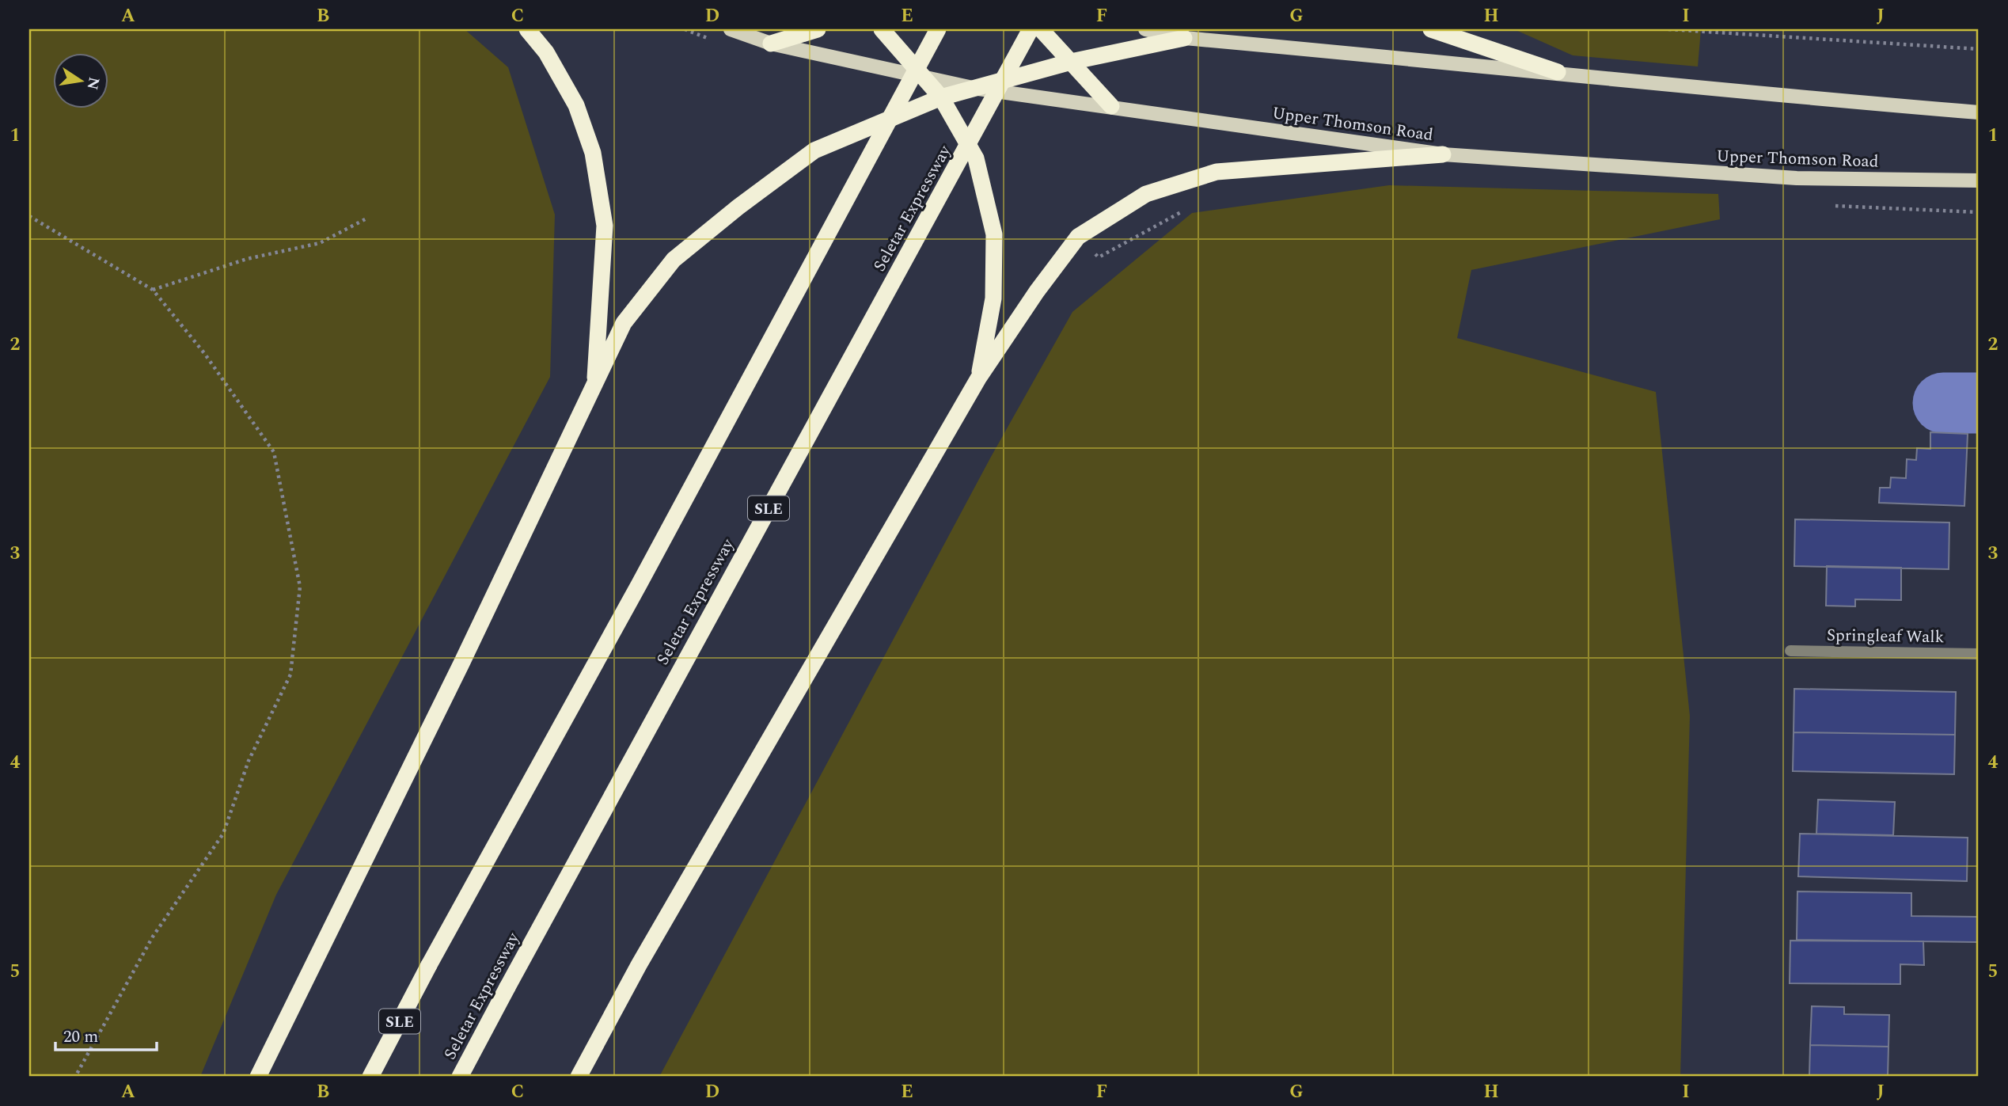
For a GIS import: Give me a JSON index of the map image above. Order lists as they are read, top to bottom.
{
  "streets": {
    "highway": ["Seletar Expressway", "SLE"],
    "main road": ["Upper Thomson Road"],
    "street": ["Springleaf Walk"]
  },
  "scale_bar": "20 m",
  "north": "right",
  "grid": {
    "columns": [
      "A",
      "B",
      "C",
      "D",
      "E",
      "F",
      "G",
      "H",
      "I",
      "J"
    ],
    "rows": [
      "1",
      "2",
      "3",
      "4",
      "5"
    ]
  }
}
